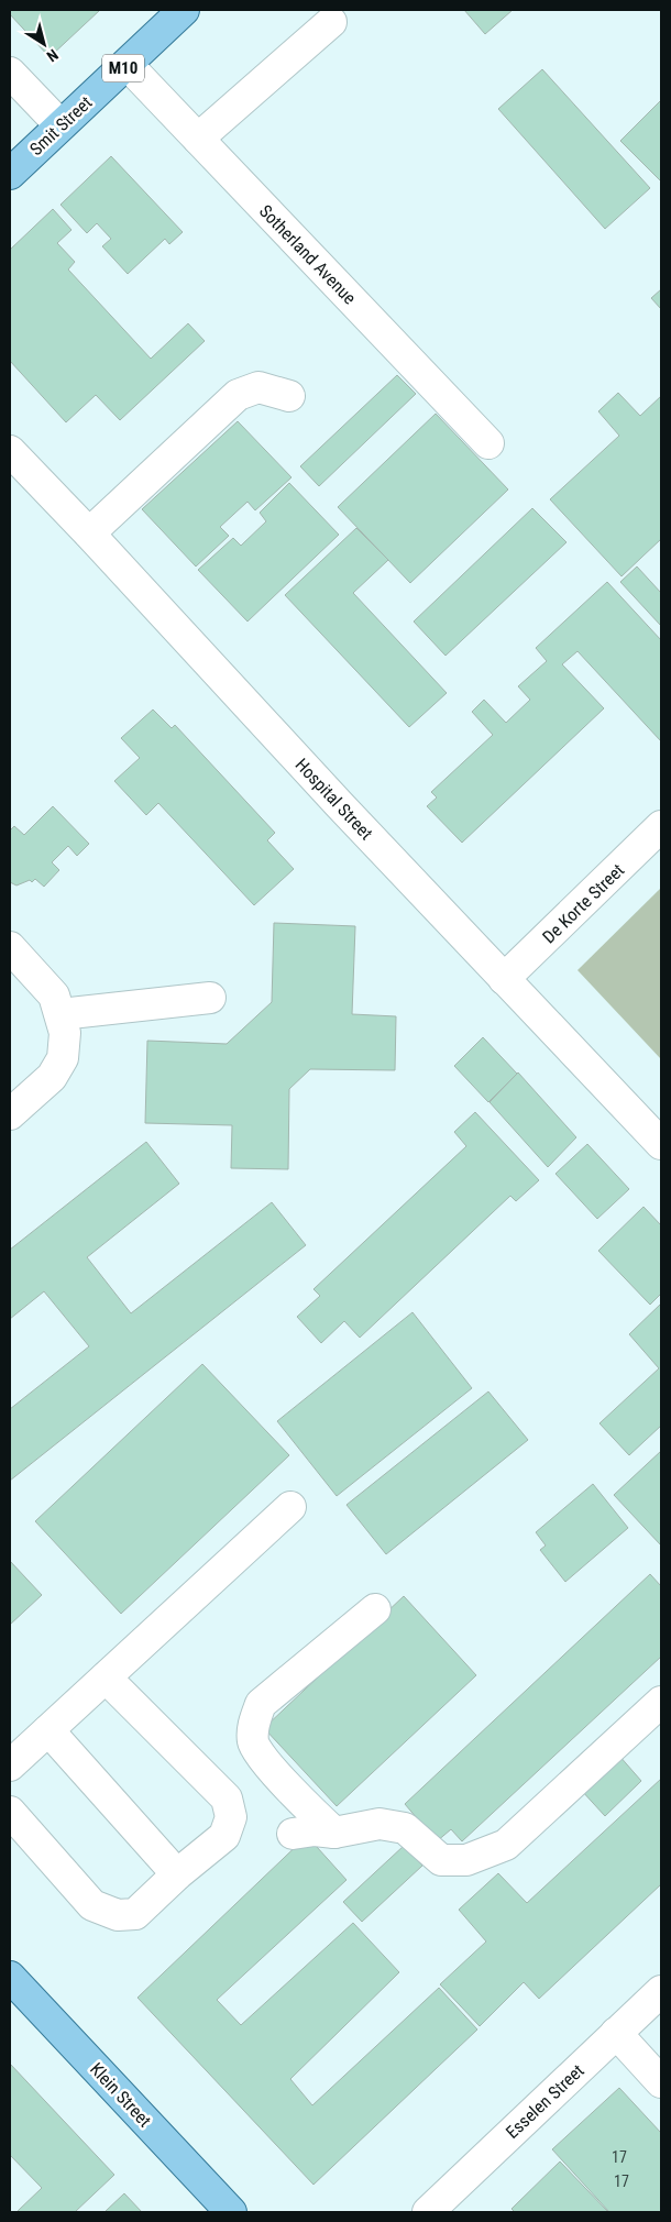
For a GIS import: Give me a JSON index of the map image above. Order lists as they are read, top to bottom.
{
  "streets": {
    "main road": ["M10", "Smit Street", "Klein Street"],
    "street": [
      "Sotherland Avenue",
      "Hospital Street",
      "De Korte Street",
      "Esselen Street"
    ]
  },
  "crossings": [
    ["Smit Street", "Sotherland Avenue"],
    ["Hospital Street", "De Korte Street"]
  ],
  "house_numbers": ["17", "17"],
  "north": "bottom right"
}
